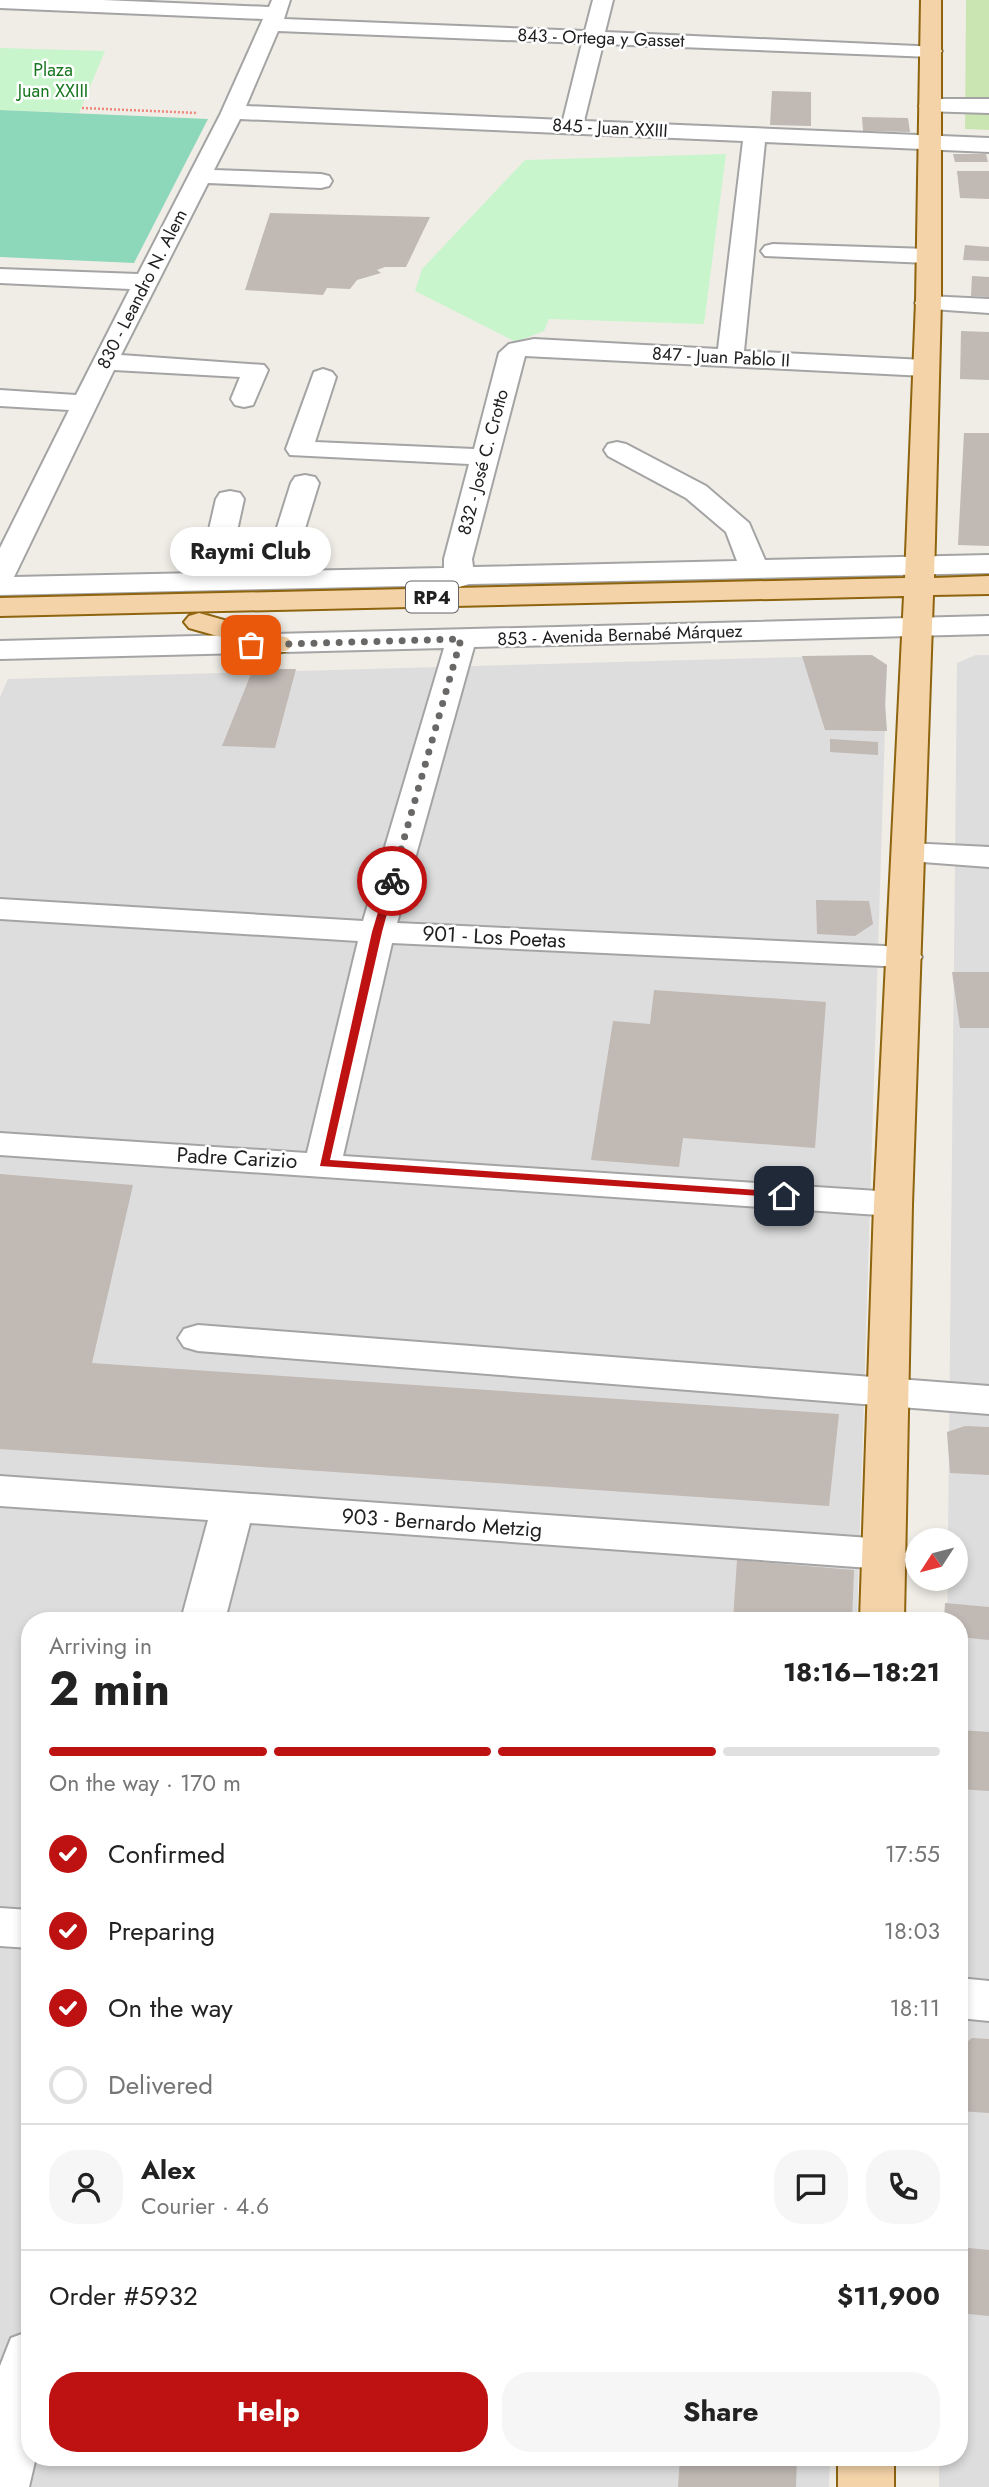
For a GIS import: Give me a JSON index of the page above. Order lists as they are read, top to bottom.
{
  "streets": {
    "main road": ["RP4", "853 - Avenida Bernabé Márquez"],
    "street": [
      "843 - Ortega y Gasset",
      "845 - Juan XXIII",
      "830 - Leandro N. Alem",
      "847 - Juan Pablo II",
      "832 - José C. Crotto",
      "901 - Los Poetas",
      "Padre Carizio",
      "903 - Bernardo Metzig"
    ]
  },
  "crossings": [
    ["843 - Ortega y Gasset", "830 - Leandro N. Alem"],
    ["845 - Juan XXIII", "830 - Leandro N. Alem"],
    ["847 - Juan Pablo II", "832 - José C. Crotto"],
    ["832 - José C. Crotto", "853 - Avenida Bernabé Márquez"]
  ],
  "parks": ["Plaza Juan XXIII"],
  "places": ["Raymi Club"],
  "north": "bottom left",
  "page": {
    "bubble": "Raymi Club",
    "heading": ["2 min", "Arriving in", "18:16–18:21"],
    "panel": [
      "Alex",
      "Courier · 4.6",
      "Order #5932",
      "$11,900"
    ],
    "bar": "On the way · 170 m",
    "list": [
      ["Confirmed", "17:55"],
      ["Preparing", "18:03"],
      ["On the way", "18:11"],
      "Delivered"
    ],
    "buttons": ["Help", "Share"]
  }
}
